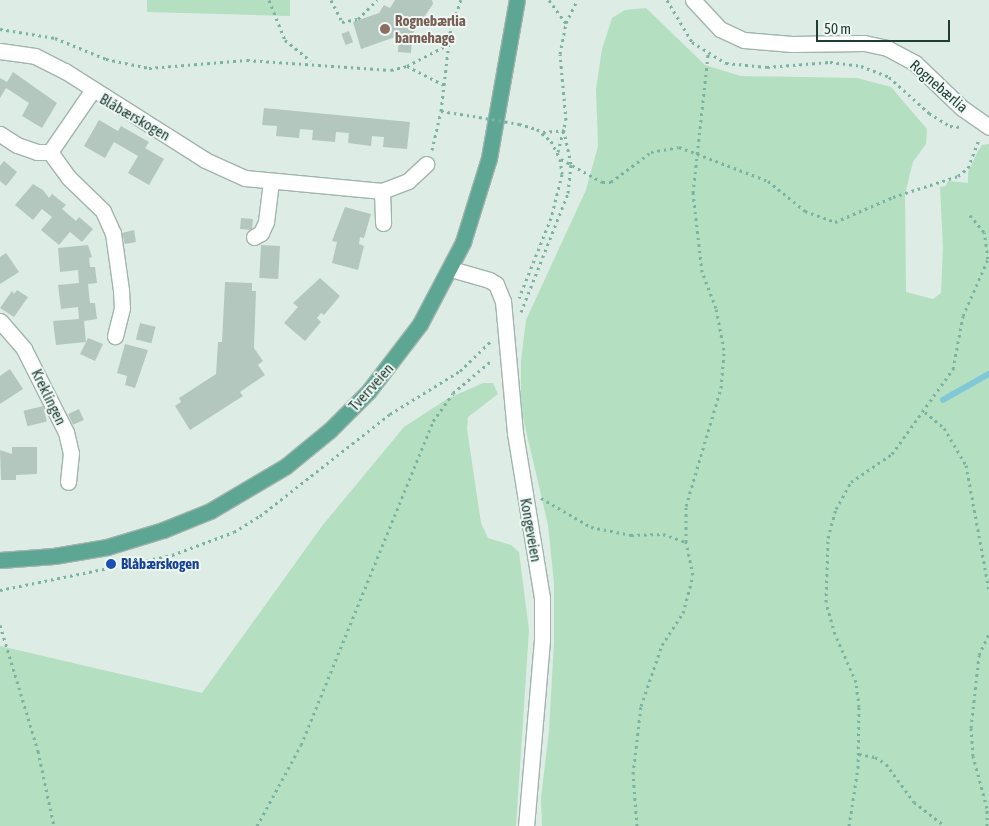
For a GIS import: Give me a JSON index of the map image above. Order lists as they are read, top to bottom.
{
  "streets": {
    "main road": ["Tverrveien"],
    "street": [
      "Rognebærlia",
      "Blåbærskogen",
      "Kreklingen",
      "Kongeveien"
    ]
  },
  "crossings": [
    ["Tverrveien", "Kongeveien"]
  ],
  "places": ["Rognebærlia barnehage", "Blåbærskogen"],
  "scale_bar": "50 m"
}
